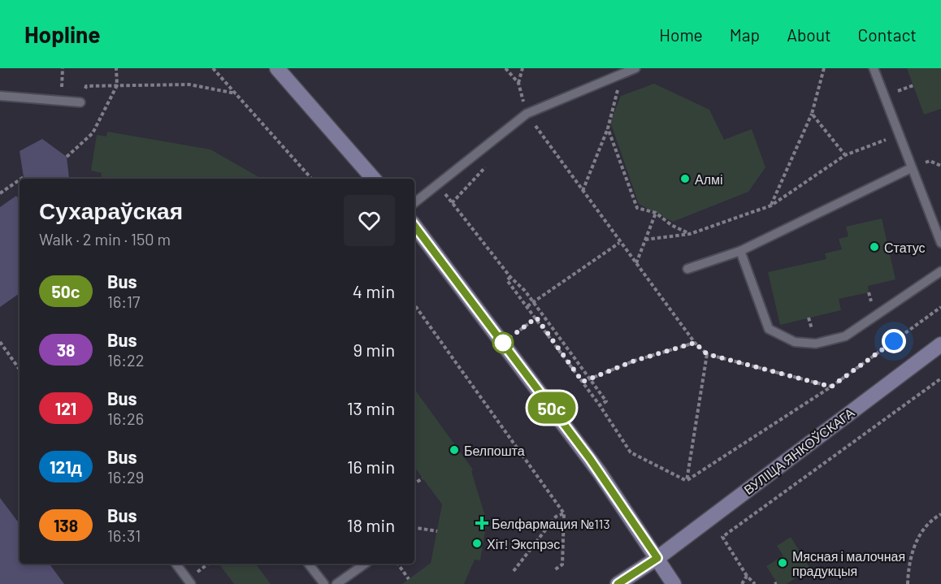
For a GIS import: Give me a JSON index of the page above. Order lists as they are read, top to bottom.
{
  "streets": {
    "main road": ["ВУЛІЦА ЯНКОЎСКАГА"]
  },
  "places": {
    "other": [
      "Алмі",
      "Статус",
      "Белпошта",
      "Хіт! Экспрэс",
      "Мясная і малочная прадукцыя"
    ],
    "health": ["Белфармация №113"]
  },
  "lines": ["bus line 50с"],
  "page": {
    "header": "Hopline",
    "nav": [
      "Home",
      "Map",
      "About",
      "Contact"
    ],
    "on_map": "50с",
    "heading": ["Сухараўская", "Walk · 2 min · 150 m"],
    "list": [
      {
        "mark": "50с",
        "name": "Bus",
        "note": "16:17",
        "value": "4 min"
      },
      {
        "mark": "38",
        "name": "Bus",
        "note": "16:22",
        "value": "9 min"
      },
      {
        "mark": "121",
        "name": "Bus",
        "note": "16:26",
        "value": "13 min"
      },
      {
        "mark": "121д",
        "name": "Bus",
        "note": "16:29",
        "value": "16 min"
      },
      {
        "mark": "138",
        "name": "Bus",
        "note": "16:31",
        "value": "18 min"
      }
    ]
  }
}
